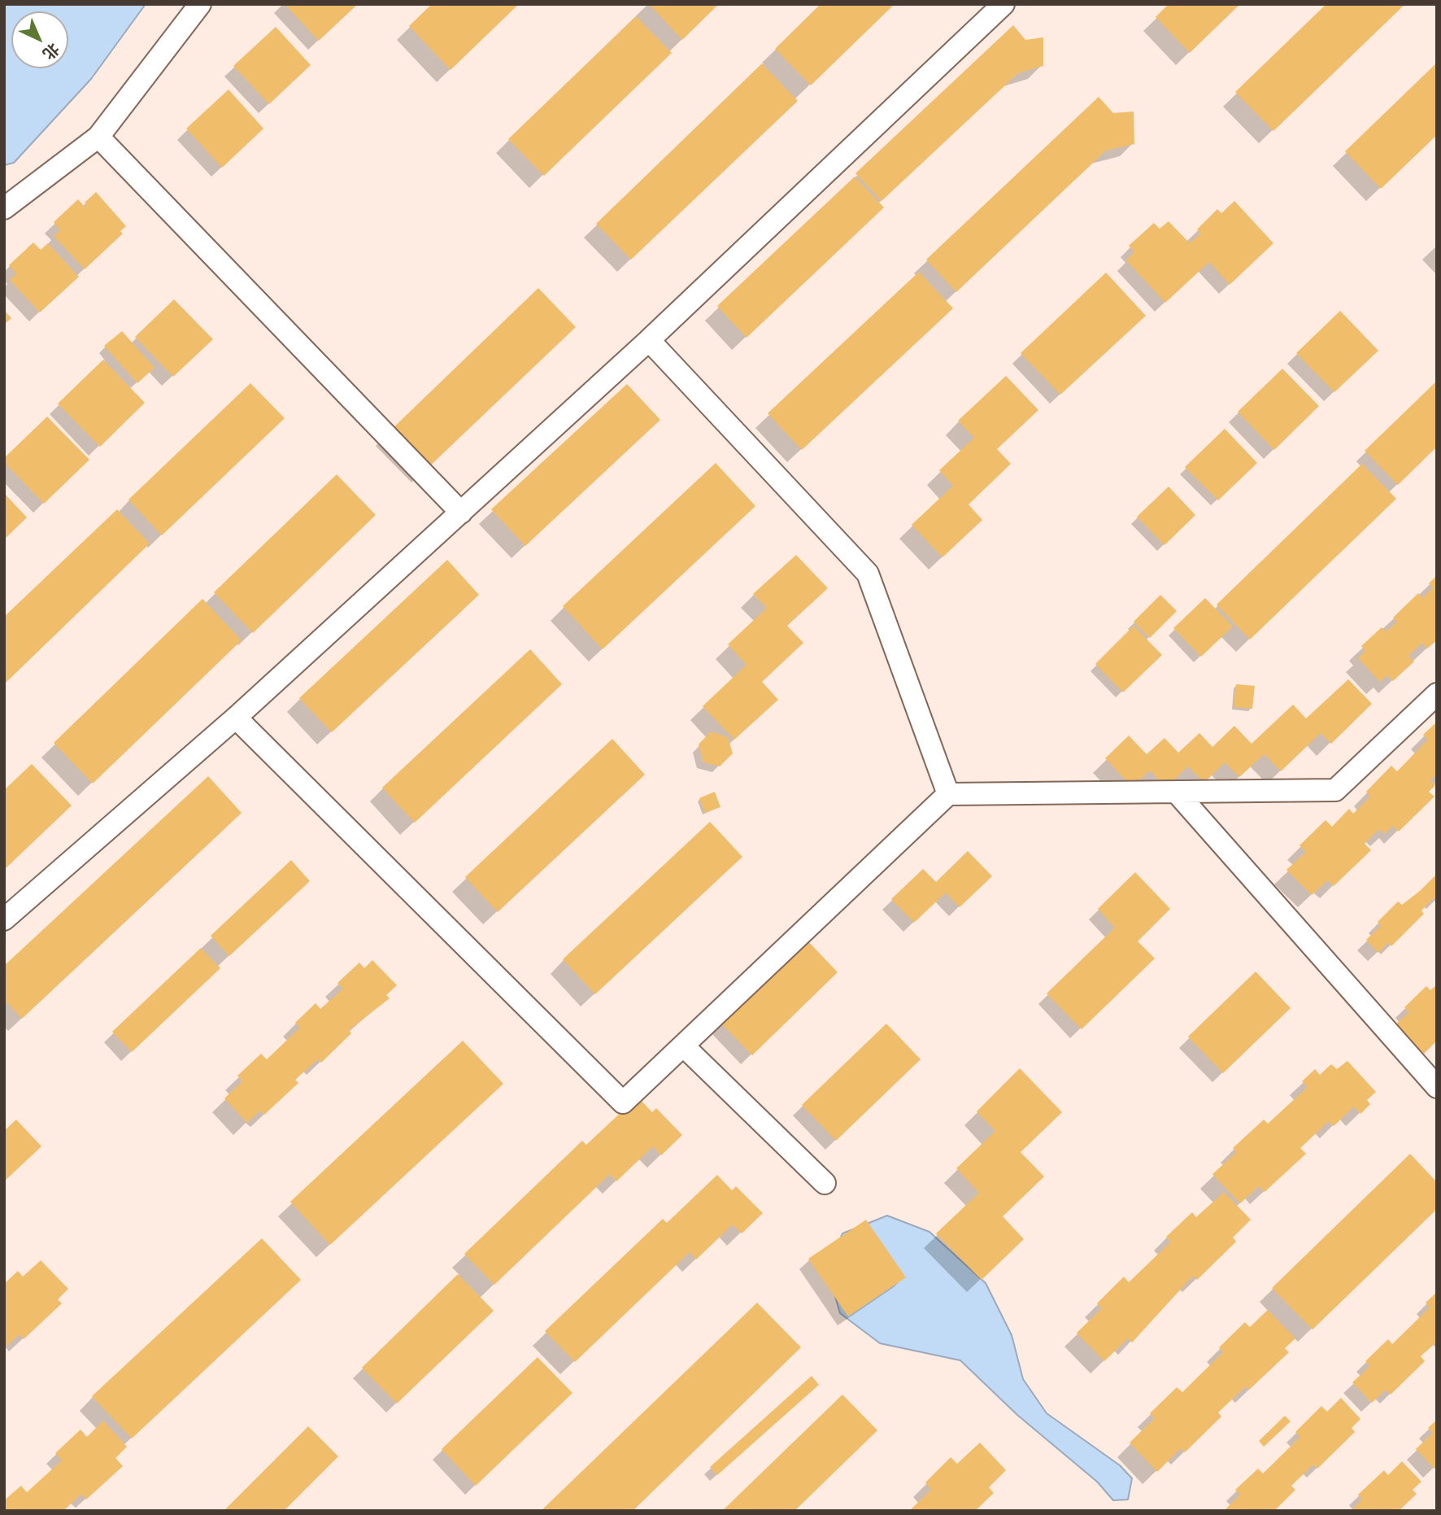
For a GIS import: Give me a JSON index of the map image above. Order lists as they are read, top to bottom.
{
  "north": "bottom right"
}
